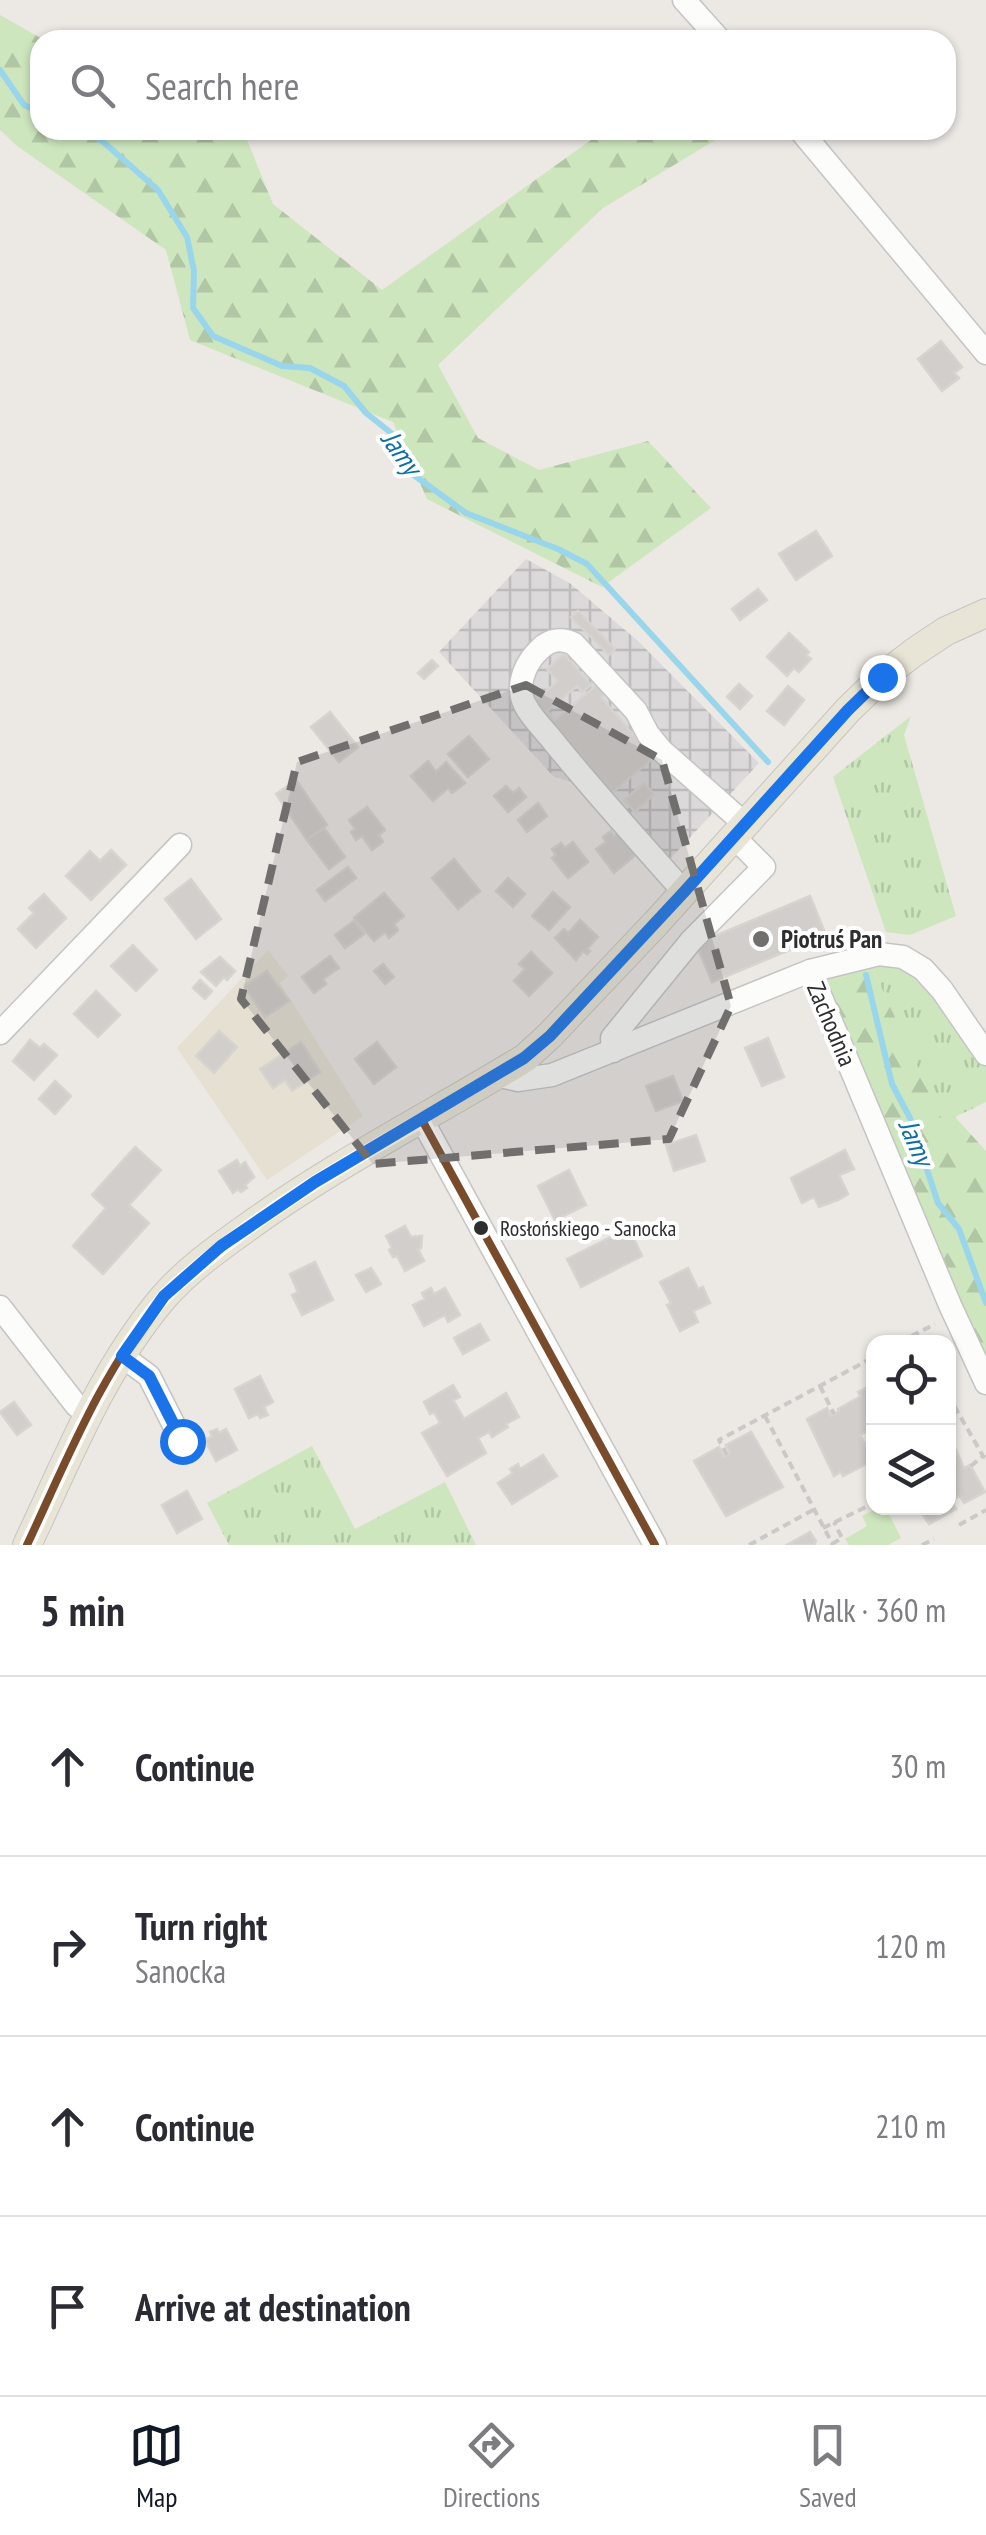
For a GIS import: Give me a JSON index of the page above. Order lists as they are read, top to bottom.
{
  "streets": {
    "street": ["Zachodnia"]
  },
  "water": ["Jamy"],
  "places": ["Piotruś Pan", "Rosłońskiego - Sanocka"],
  "page": {
    "search": "Search here",
    "heading": ["5 min", "Walk · 360 m"],
    "list": [
      ["Continue", "30 m"],
      ["Turn right", "Sanocka", "120 m"],
      ["Continue", "210 m"],
      "Arrive at destination"
    ],
    "nav": ["Map", "Directions", "Saved"]
  }
}
